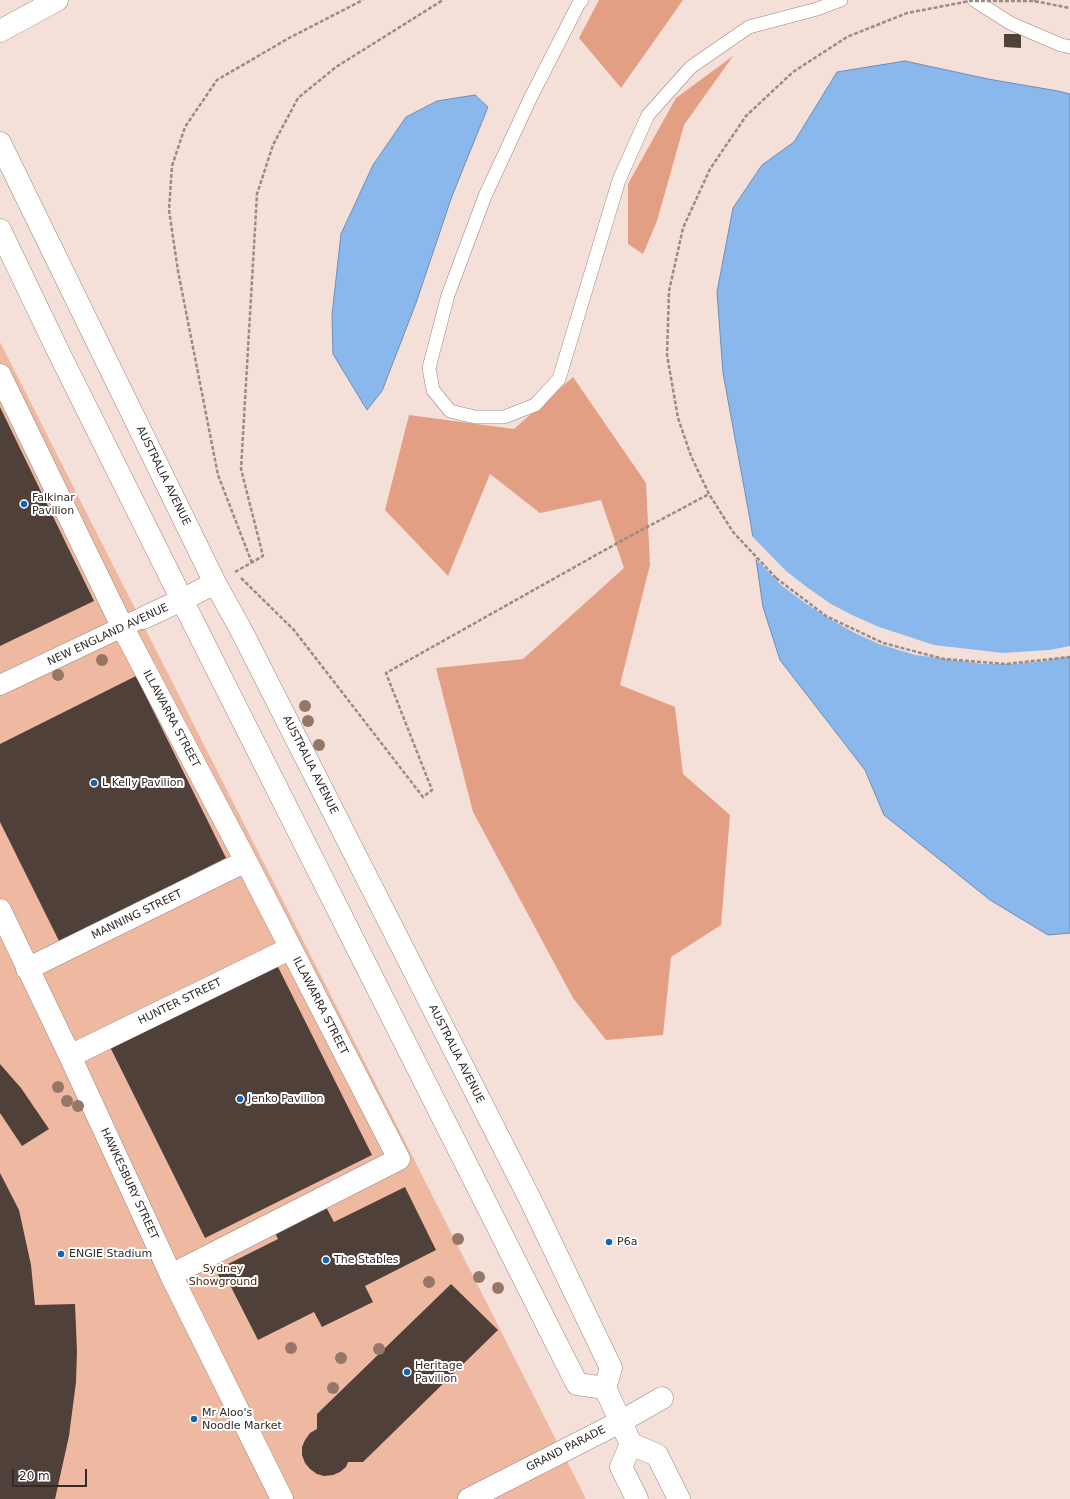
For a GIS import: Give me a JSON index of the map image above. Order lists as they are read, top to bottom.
{
  "streets": {
    "main road": [
      "AUSTRALIA AVENUE",
      "NEW ENGLAND AVENUE",
      "ILLAWARRA STREET",
      "MANNING STREET",
      "HUNTER STREET",
      "HAWKESBURY STREET",
      "GRAND PARADE"
    ]
  },
  "crossings": [
    ["AUSTRALIA AVENUE", "NEW ENGLAND AVENUE"],
    ["NEW ENGLAND AVENUE", "ILLAWARRA STREET"],
    ["ILLAWARRA STREET", "MANNING STREET"],
    ["ILLAWARRA STREET", "HUNTER STREET"],
    ["ILLAWARRA STREET", "HAWKESBURY STREET"],
    ["MANNING STREET", "HAWKESBURY STREET"],
    ["HUNTER STREET", "HAWKESBURY STREET"]
  ],
  "parks": ["Sydney Showground"],
  "places": [
    "Falkinar Pavilion",
    "L Kelly Pavilion",
    "Jenko Pavilion",
    "P6a",
    "ENGIE Stadium",
    "The Stables",
    "Heritage Pavilion",
    "Mr Aloo's Noodle Market"
  ],
  "scale_bar": "20 m"
}
